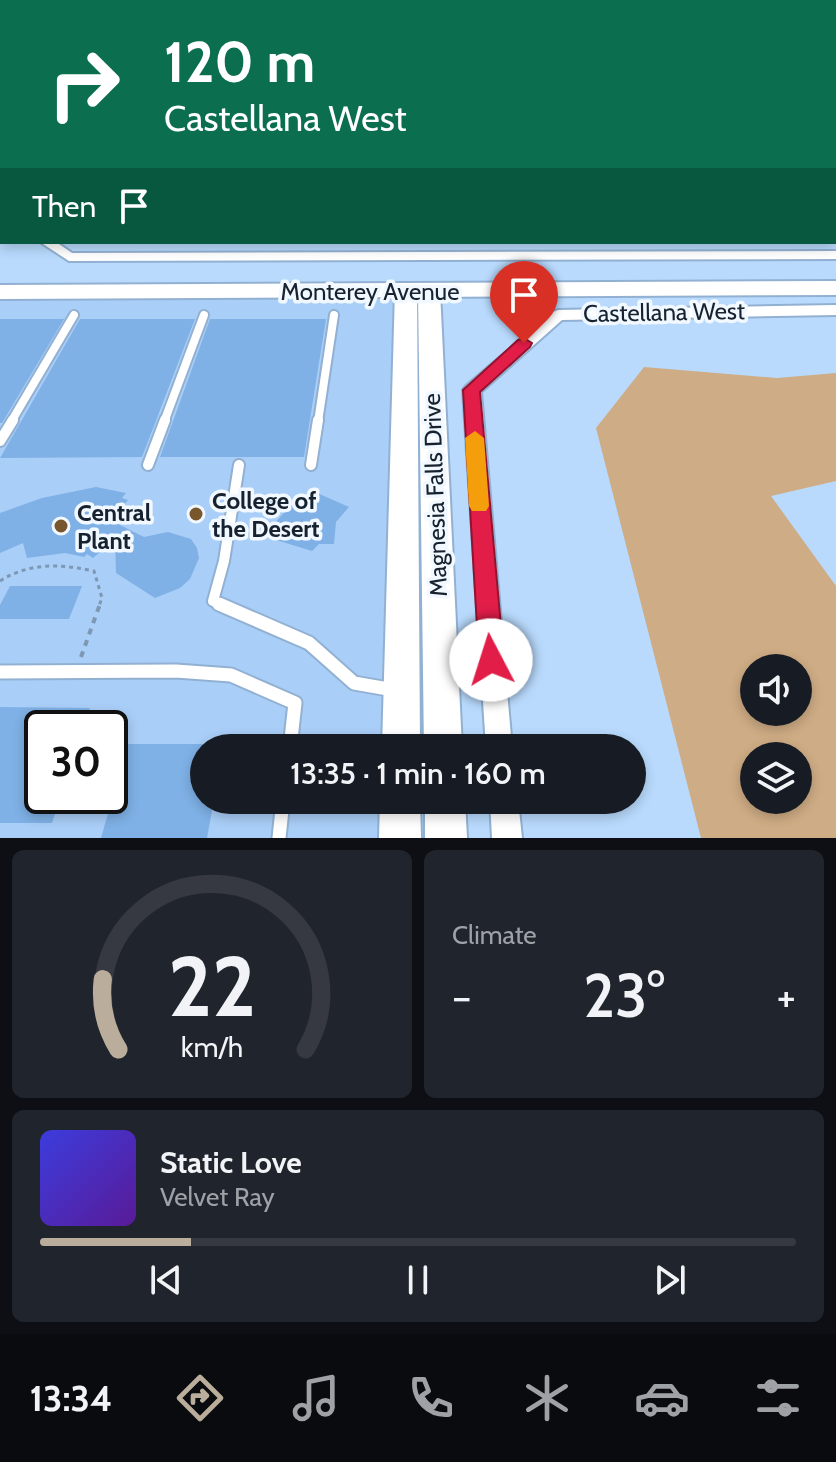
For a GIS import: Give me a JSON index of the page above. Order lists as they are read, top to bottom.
{
  "streets": {
    "main road": ["Monterey Avenue"],
    "street": ["Castellana West", "Magnesia Falls Drive"]
  },
  "crossings": [
    ["Monterey Avenue", "Magnesia Falls Drive"]
  ],
  "places": ["College of the Desert", "Central Plant"],
  "page": {
    "turn": ["120 m", "Castellana West"],
    "then": "Then",
    "limit": "30",
    "trip": "13:35 · 1 min · 160 m",
    "tile": "Climate",
    "heat": ["−", "23°", "+"],
    "song": ["Static Love", "Velvet Ray"],
    "tabs": "13:34",
    "gauge": ["22", "km/h"]
  }
}
